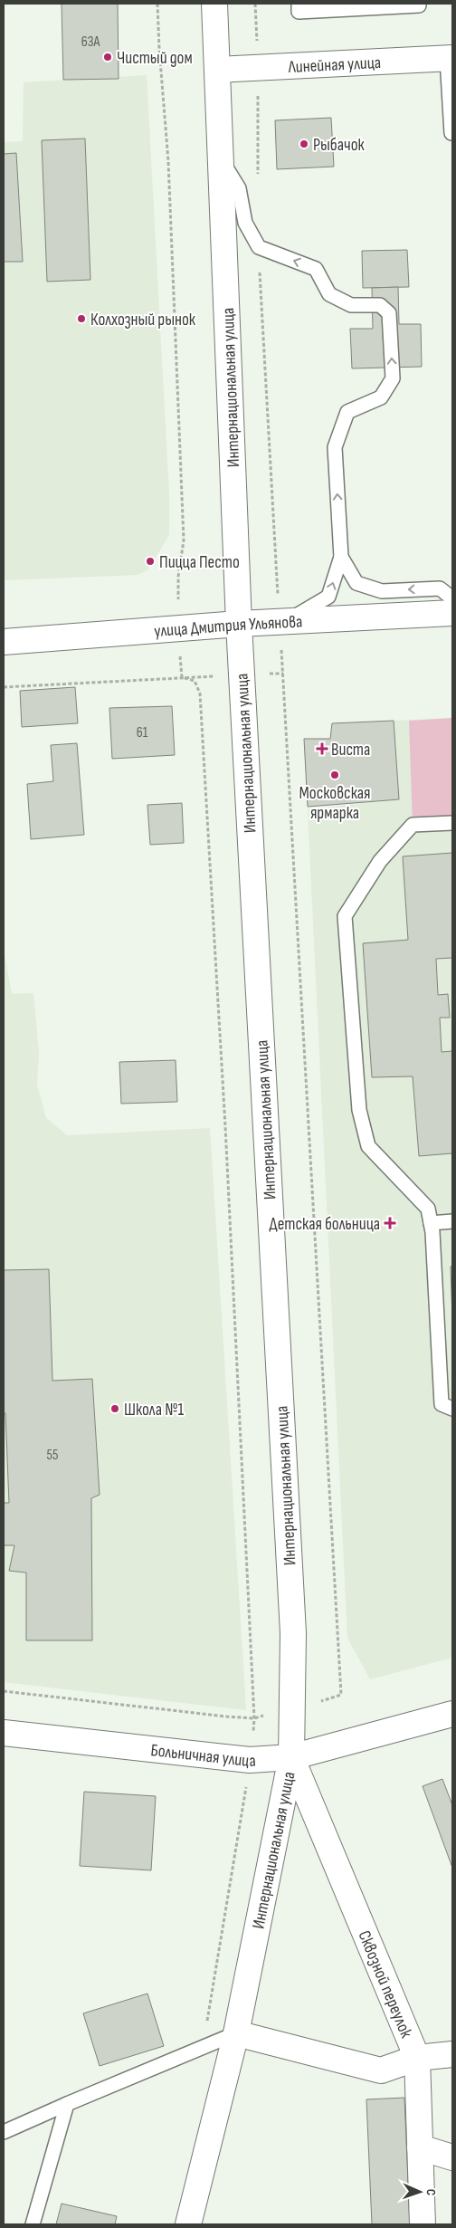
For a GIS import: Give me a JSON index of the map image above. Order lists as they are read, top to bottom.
{
  "streets": {
    "main road": [
      "Линейная улица",
      "Интернациональная улица",
      "улица Дмитрия Ульянова",
      "Больничная улица",
      "Сквозной переулок"
    ]
  },
  "crossings": [
    ["Линейная улица", "Интернациональная улица"],
    ["Интернациональная улица", "улица Дмитрия Ульянова"],
    ["Интернациональная улица", "Больничная улица"],
    ["Интернациональная улица", "Сквозной переулок"],
    ["Больничная улица", "Сквозной переулок"]
  ],
  "places": {
    "other": [
      "Чистый дом",
      "Рыбачок",
      "Колхозный рынок",
      "Пицца Песто",
      "Московская ярмарка",
      "Школа №1"
    ],
    "health": ["Виста", "Детская больница"]
  },
  "house_numbers": ["63А", "61", "55"],
  "north": "right"
}
